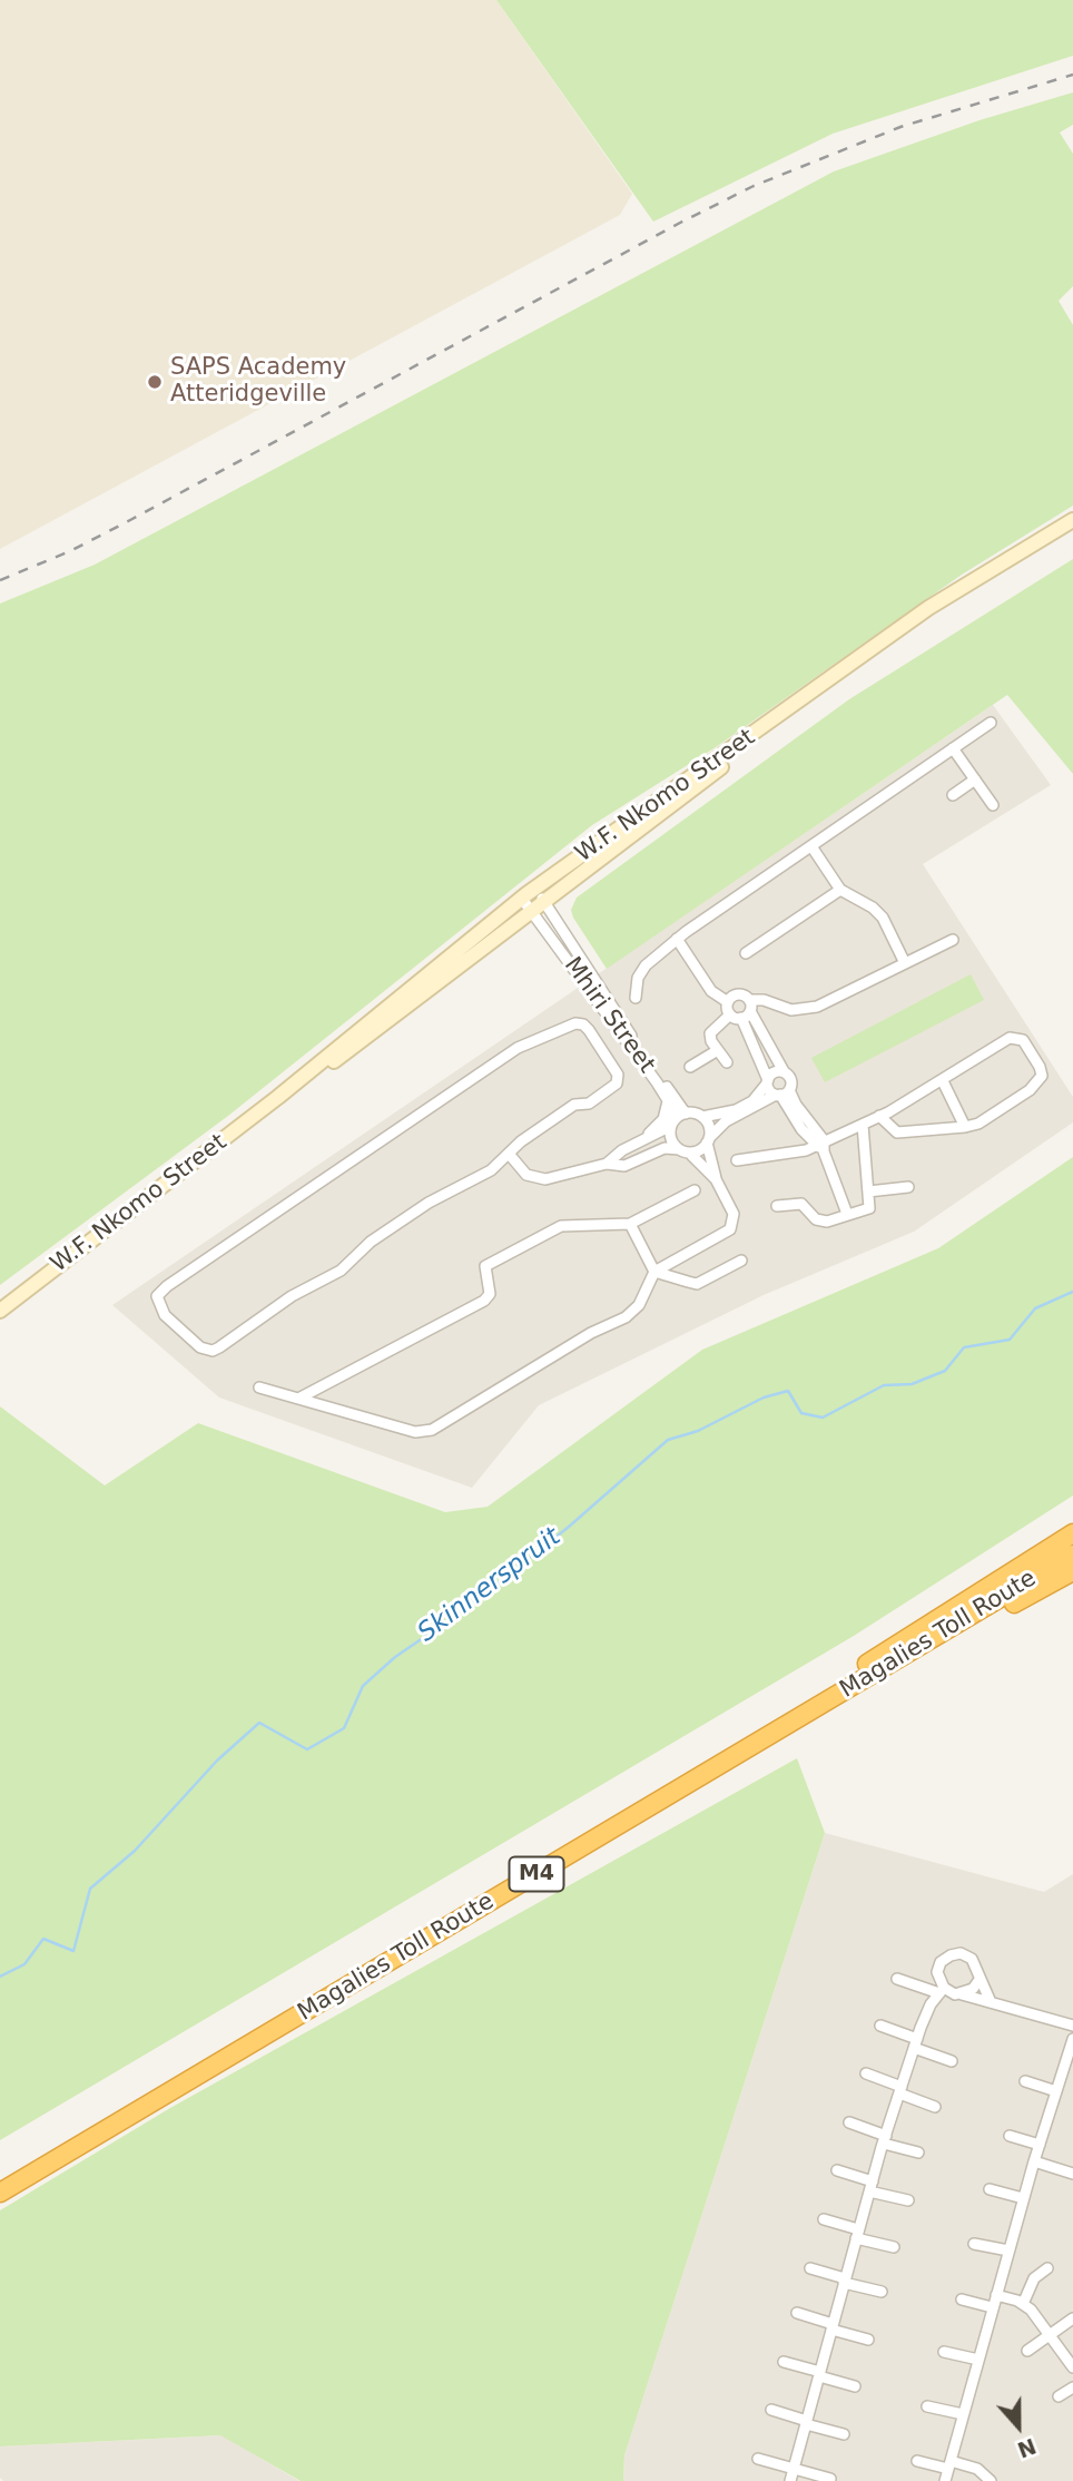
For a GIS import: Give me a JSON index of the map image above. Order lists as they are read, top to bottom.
{
  "streets": {
    "highway": ["Magalies Toll Route", "M4"],
    "main road": ["W.F. Nkomo Street"],
    "street": ["Mhiri Street"]
  },
  "crossings": [
    ["W.F. Nkomo Street", "Mhiri Street"]
  ],
  "water": ["Skinnerspruit"],
  "places": ["SAPS Academy Atteridgeville"],
  "north": "bottom"
}
